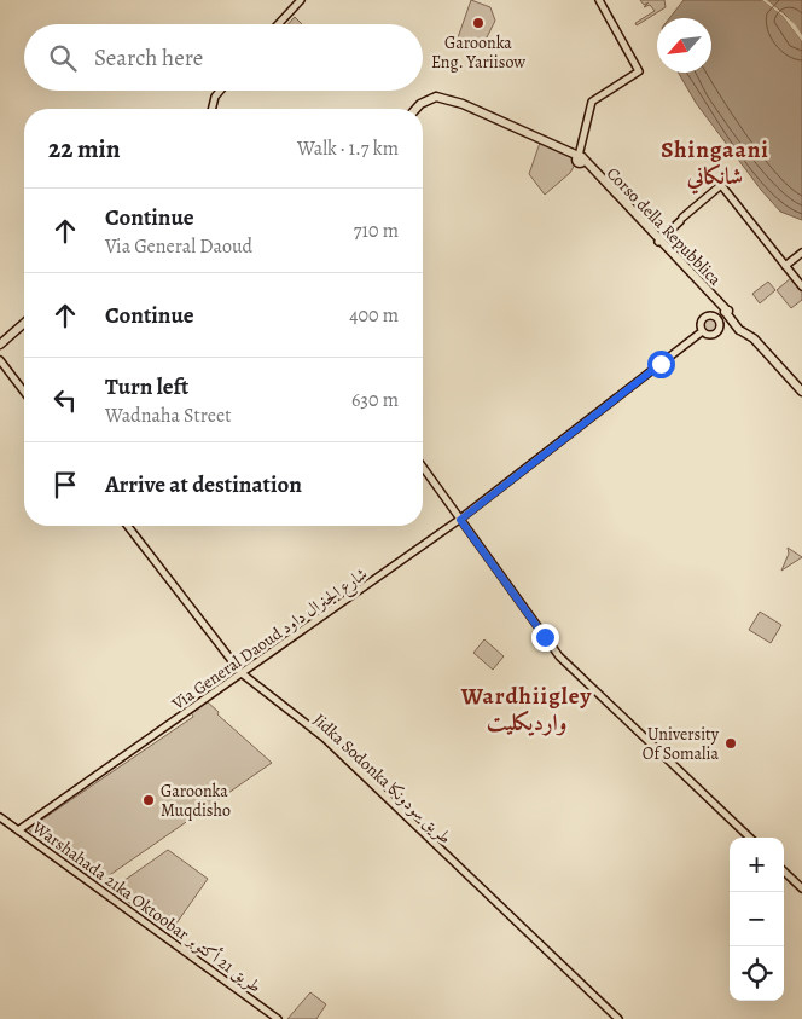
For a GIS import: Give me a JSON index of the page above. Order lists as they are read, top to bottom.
{
  "streets": {
    "main road": ["Via General Daoud شارع الجنرال داود", "Jidka Sodonka طريق سودونكا", "Warshahada 21ka Oktoobar طريق 21 أكتوبر"]
  },
  "crossings": [
    ["Via General Daoud شارع الجنرال داود", "Jidka Sodonka طريق سودونكا"],
    ["Via General Daoud شارع الجنرال داود", "Warshahada 21ka Oktoobar طريق 21 أكتوبر"]
  ],
  "districts": ["Shingaani شانكاني", "Wardhiigley وارديكليت"],
  "places": ["Garoonka Eng. Yariisow", "University Of Somalia", "Garoonka Muqdisho"],
  "north": "bottom left",
  "page": {
    "search": "Search here",
    "heading": ["22 min", "Walk · 1.7 km"],
    "list": [
      ["Continue", "Via General Daoud", "710 m"],
      ["Continue", "400 m"],
      ["Turn left", "Wadnaha Street", "630 m"],
      "Arrive at destination"
    ],
    "map_buttons": ["+", "−"]
  }
}
